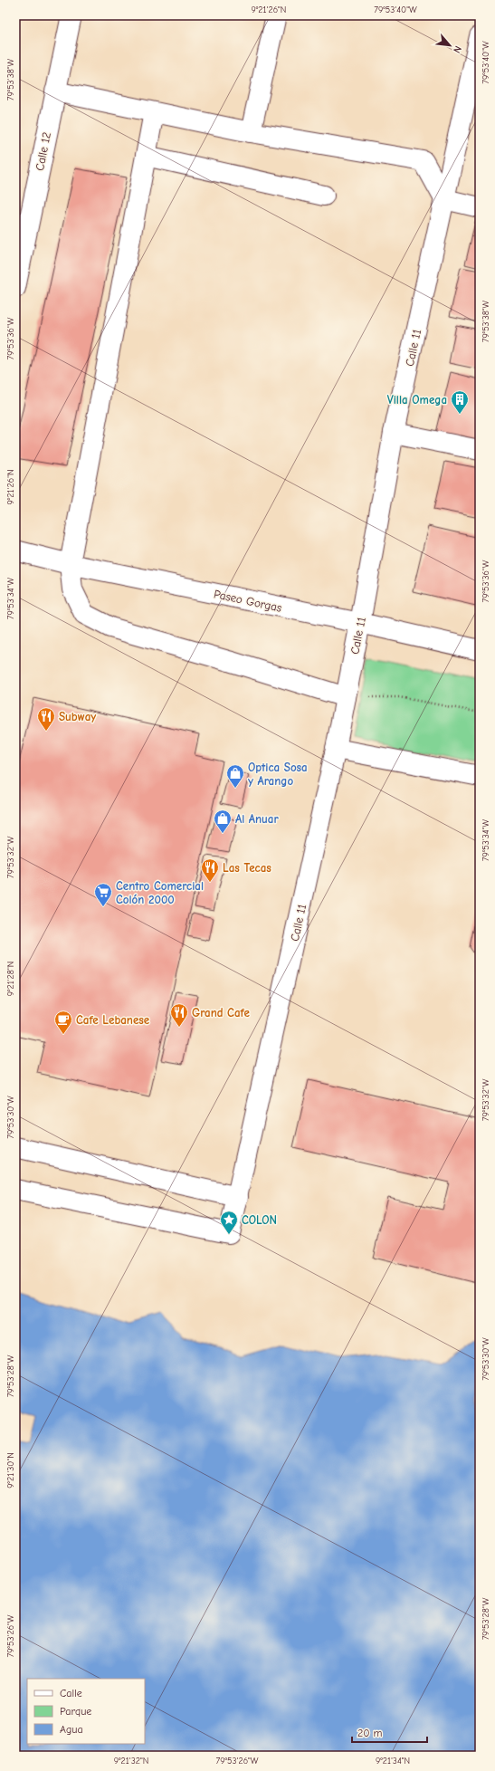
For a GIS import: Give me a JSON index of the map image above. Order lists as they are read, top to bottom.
{
  "streets": {
    "street": ["Calle 12", "Calle 11", "Paseo Gorgas"]
  },
  "crossings": [
    ["Calle 11", "Paseo Gorgas"]
  ],
  "places": {
    "building": ["Villa Omega"],
    "restaurant": ["Subway", "Las Tecas", "Grand Cafe"],
    "shop": ["Optica Sosa y Arango", "Al Anuar"],
    "supermarket": ["Centro Comercial Colón 2000"],
    "cafe": ["Cafe Lebanese"],
    "place": ["COLON"]
  },
  "legend": ["Calle", "Parque", "Agua"],
  "scale_bar": "20 m",
  "north": "bottom right",
  "coordinates": [
    "9°21'26\"N",
    "79°53'40\"W",
    "79°53'38\"W",
    "79°53'36\"W",
    "79°53'34\"W",
    "79°53'32\"W",
    "9°21'28\"N",
    "79°53'30\"W",
    "79°53'28\"W",
    "9°21'30\"N",
    "79°53'26\"W",
    "9°21'32\"N",
    "9°21'34\"N"
  ]
}
